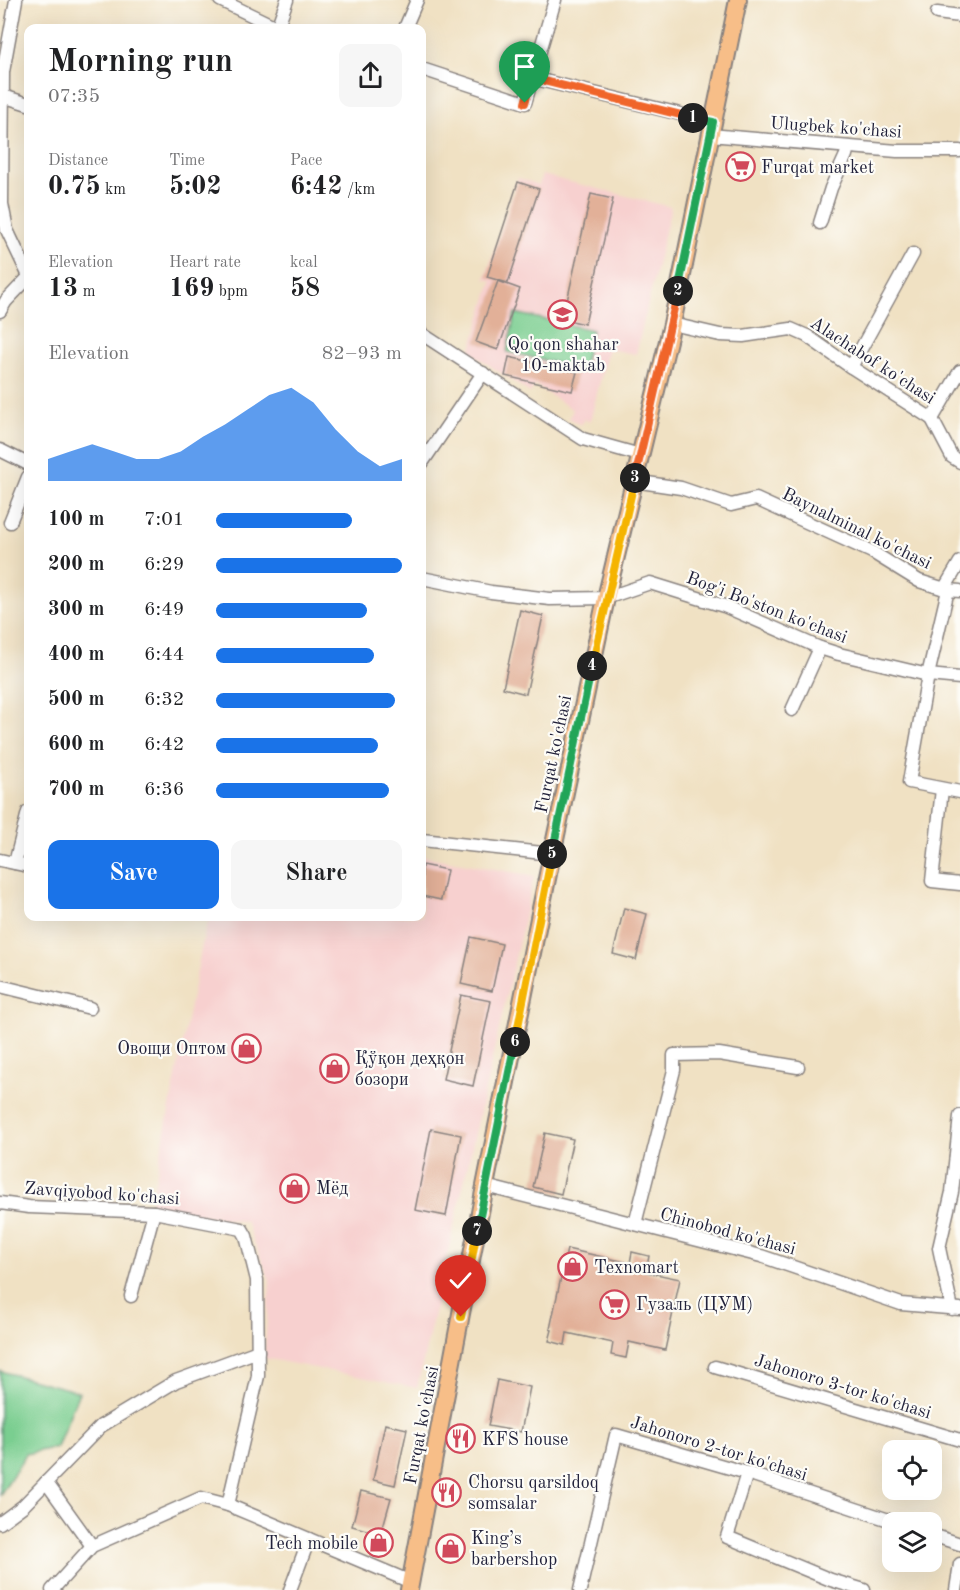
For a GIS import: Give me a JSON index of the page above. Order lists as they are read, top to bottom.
{
  "streets": {
    "main road": ["Furqat ko'chasi"],
    "street": [
      "Ulugbek ko'chasi",
      "Alachabof ko'chasi",
      "Baynalminal ko'chasi",
      "Bog'i Bo'ston ko'chasi",
      "Zavqiyobod ko'chasi",
      "Chinobod ko'chasi",
      "Jahonoro 3-tor ko'chasi",
      "Jahonoro 2-tor ko'chasi"
    ]
  },
  "crossings": [
    ["Ulugbek ko'chasi", "Furqat ko'chasi"],
    ["Alachabof ko'chasi", "Furqat ko'chasi"],
    ["Baynalminal ko'chasi", "Furqat ko'chasi"],
    ["Bog'i Bo'ston ko'chasi", "Furqat ko'chasi"],
    ["Furqat ko'chasi", "Chinobod ko'chasi"]
  ],
  "places": {
    "supermarket": ["Furqat market", "Гузаль (ЦУМ)"],
    "school or university": ["Qo'qon shahar 10-maktab"],
    "shop": [
      "Овощи Оптом",
      "Қўқон деҳқон бозори",
      "Мёд",
      "Texnomart",
      "Tech mobile",
      "King’s barbershop"
    ],
    "restaurant": ["KFS house", "Chorsu qarsildoq somsalar"]
  },
  "page": {
    "heading": ["Morning run", "07:35"],
    "pins": [
      "1",
      "2",
      "3",
      "4",
      "5",
      "6",
      "7"
    ],
    "stats": [
      ["Distance", "0.75 km"],
      ["Time", "5:02"],
      ["Pace", "6:42 /km"],
      ["Elevation", "13 m"],
      ["Heart rate", "169 bpm"],
      ["kcal", "58"]
    ],
    "chart": ["Elevation", "82–93 m"],
    "list": [
      {
        "name": "100 m",
        "note": "7:01"
      },
      {
        "name": "200 m",
        "note": "6:29"
      },
      {
        "name": "300 m",
        "note": "6:49"
      },
      {
        "name": "400 m",
        "note": "6:44"
      },
      {
        "name": "500 m",
        "note": "6:32"
      },
      {
        "name": "600 m",
        "note": "6:42"
      },
      {
        "name": "700 m",
        "note": "6:36"
      }
    ],
    "buttons": ["Save", "Share"]
  }
}
